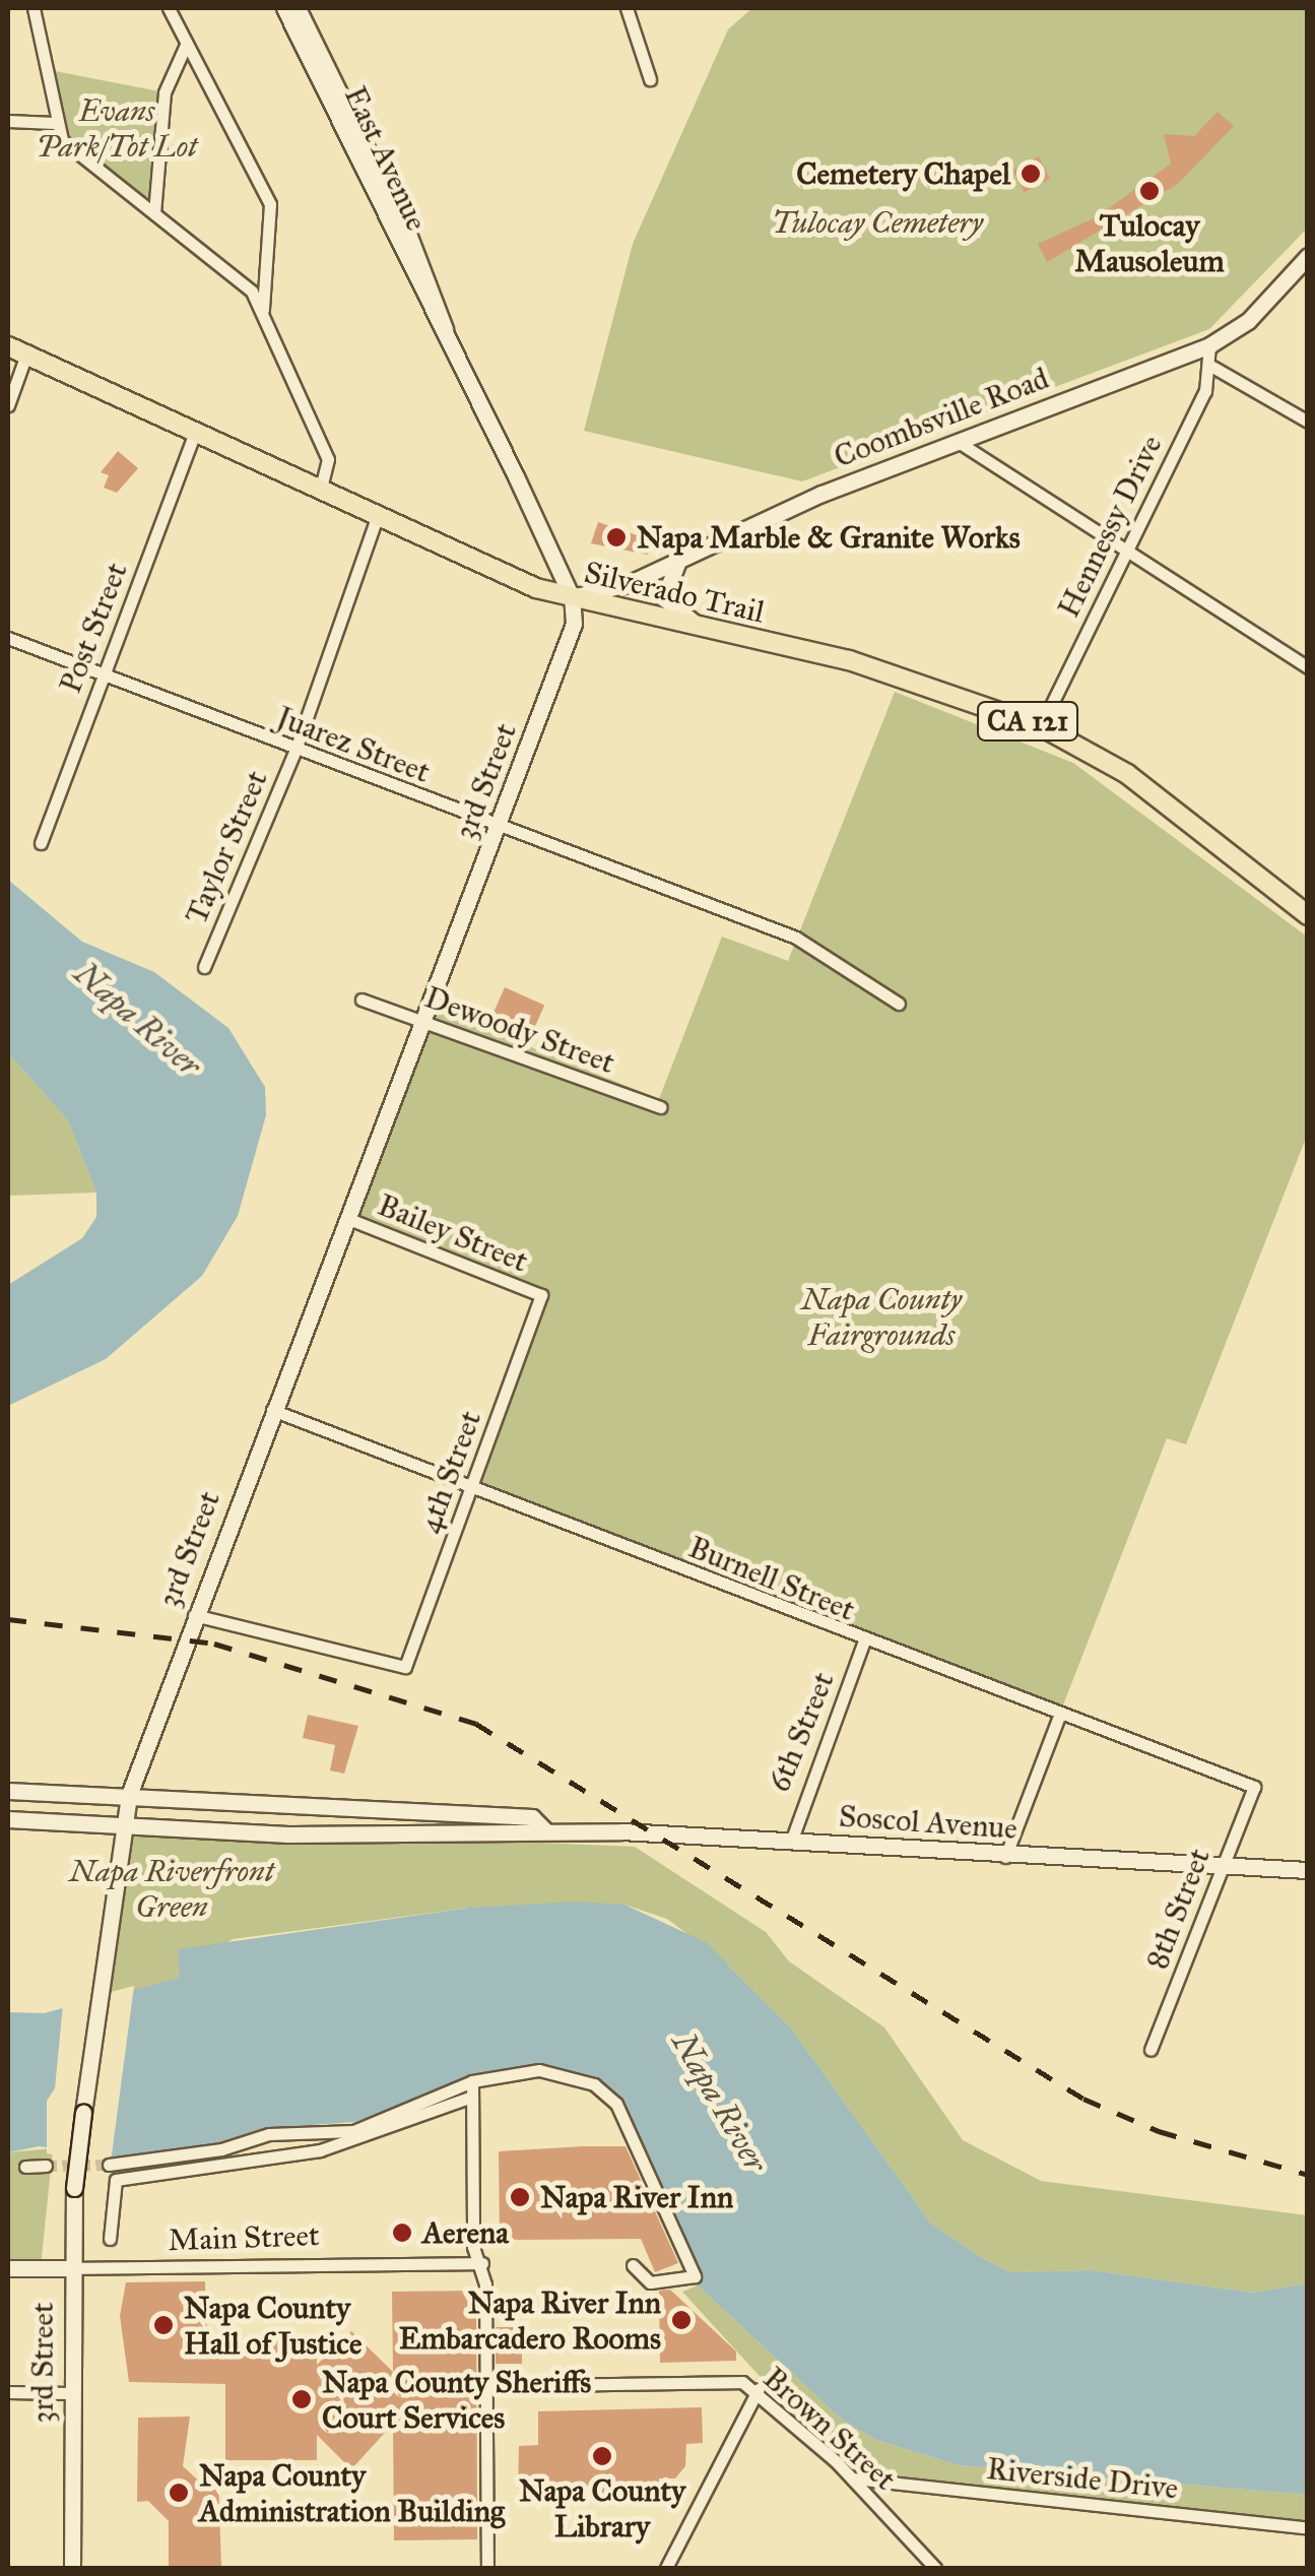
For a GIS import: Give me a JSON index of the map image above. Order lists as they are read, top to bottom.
{
  "streets": {
    "main road": ["Silverado Trail", "CA 121"],
    "street": [
      "East Avenue",
      "Coombsville Road",
      "Hennessy Drive",
      "Post Street",
      "Juarez Street",
      "3rd Street",
      "Taylor Street",
      "Dewoody Street",
      "Bailey Street",
      "4th Street",
      "Burnell Street",
      "6th Street",
      "Soscol Avenue",
      "8th Street",
      "Main Street",
      "Brown Street",
      "Riverside Drive"
    ]
  },
  "crossings": [
    ["East Avenue", "Coombsville Road"],
    ["East Avenue", "Silverado Trail"],
    ["East Avenue", "3rd Street"],
    ["Coombsville Road", "Silverado Trail"],
    ["Coombsville Road", "3rd Street"],
    ["Hennessy Drive", "Silverado Trail"],
    ["Silverado Trail", "Post Street"],
    ["Silverado Trail", "3rd Street"],
    ["Silverado Trail", "Taylor Street"],
    ["Post Street", "Juarez Street"],
    ["Juarez Street", "3rd Street"],
    ["Juarez Street", "Taylor Street"],
    ["3rd Street", "Dewoody Street"],
    ["3rd Street", "Bailey Street"],
    ["3rd Street", "4th Street"],
    ["3rd Street", "Burnell Street"],
    ["3rd Street", "Soscol Avenue"],
    ["3rd Street", "Main Street"],
    ["Bailey Street", "4th Street"],
    ["4th Street", "Burnell Street"],
    ["Burnell Street", "6th Street"],
    ["Burnell Street", "8th Street"],
    ["6th Street", "Soscol Avenue"],
    ["Soscol Avenue", "8th Street"],
    ["Brown Street", "Riverside Drive"]
  ],
  "water": ["Napa River"],
  "parks": [
    "Evans Park/Tot Lot",
    "Tulocay Cemetery",
    "Napa County Fairgrounds",
    "Napa Riverfront Green"
  ],
  "places": [
    "Cemetery Chapel",
    "Tulocay Mausoleum",
    "Napa Marble & Granite Works",
    "Napa River Inn",
    "Aerena",
    "Napa River Inn Embarcadero Rooms",
    "Napa County Hall of Justice",
    "Napa County Sheriffs Court Services",
    "Napa County Library",
    "Napa County Administration Building"
  ]
}
